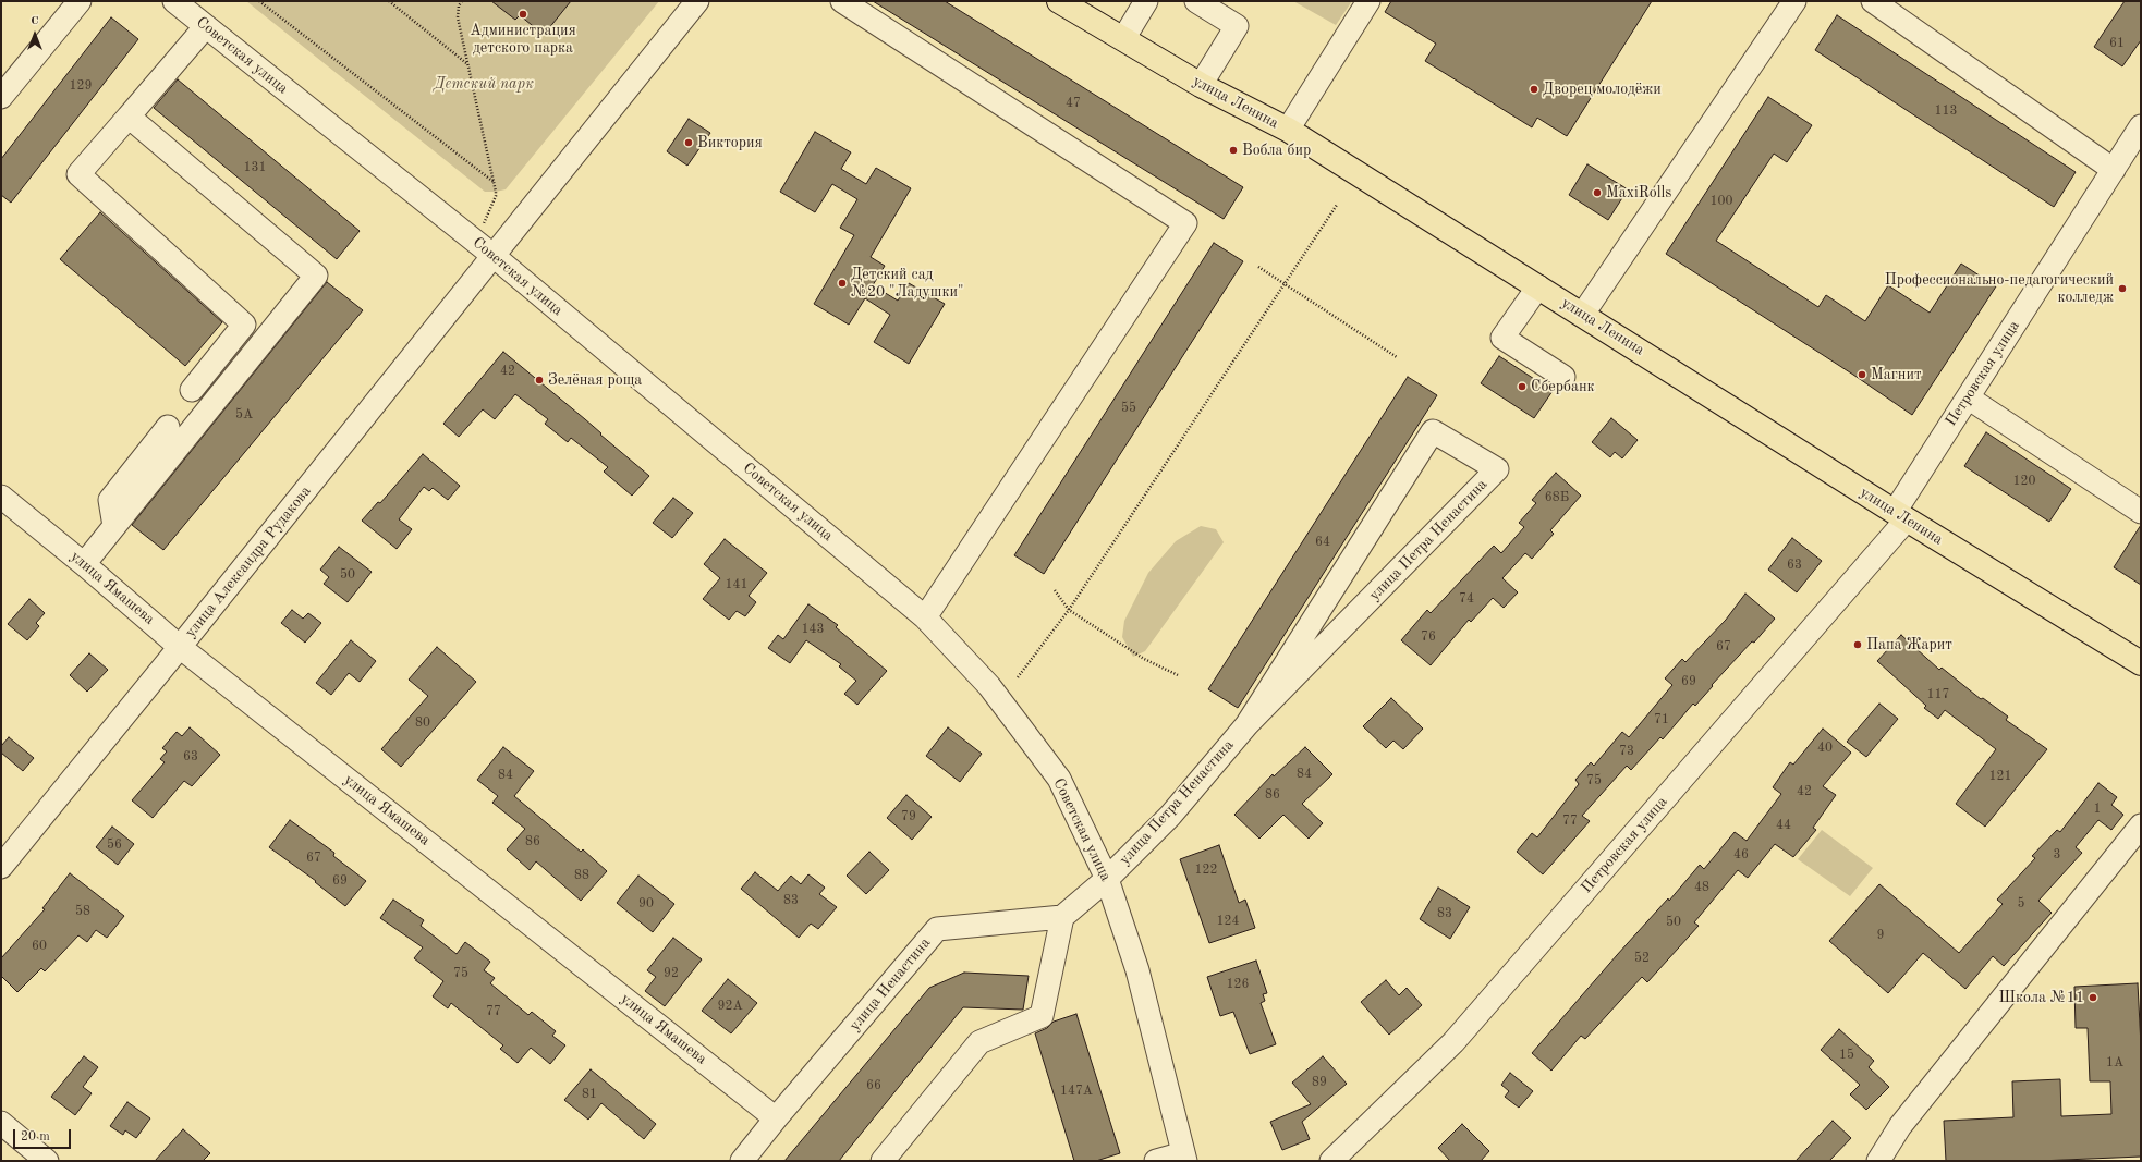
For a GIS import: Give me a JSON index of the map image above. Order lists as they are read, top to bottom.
{
  "streets": {
    "main road": ["улица Ленина"],
    "street": [
      "Советская улица",
      "Петровская улица",
      "улица Петра Ненастина",
      "улица Александра Рудакова",
      "улица Ямашева",
      "улица Ненастина"
    ]
  },
  "crossings": [
    ["Советская улица", "улица Петра Ненастина"],
    ["Советская улица", "улица Александра Рудакова"],
    ["улица Ленина", "Петровская улица"],
    ["улица Александра Рудакова", "улица Ямашева"],
    ["улица Ямашева", "улица Ненастина"]
  ],
  "parks": ["Детский парк"],
  "places": [
    "Администрация детского парка",
    "Дворец молодёжи",
    "Виктория",
    "Вобла бир",
    "MaxiRolls",
    "Детский сад №20 \"Ладушки\"",
    "Профессионально-педагогический колледж",
    "Магнит",
    "Зелёная роща",
    "Сбербанк",
    "Папа Жарит",
    "Школа №11"
  ],
  "house_numbers": [
    "61",
    "129",
    "47",
    "113",
    "131",
    "100",
    "42",
    "55",
    "5А",
    "120",
    "68Б",
    "64",
    "63",
    "50",
    "141",
    "74",
    "143",
    "76",
    "67",
    "69",
    "117",
    "71",
    "80",
    "40",
    "73",
    "63",
    "84",
    "84",
    "121",
    "75",
    "42",
    "86",
    "1",
    "79",
    "77",
    "44",
    "86",
    "56",
    "46",
    "3",
    "67",
    "122",
    "88",
    "69",
    "48",
    "83",
    "90",
    "5",
    "58",
    "83",
    "124",
    "50",
    "9",
    "60",
    "52",
    "75",
    "92",
    "126",
    "92А",
    "77",
    "15",
    "1А",
    "89",
    "66",
    "147А",
    "81"
  ],
  "scale_bar": "20 m",
  "north": "top"
}
